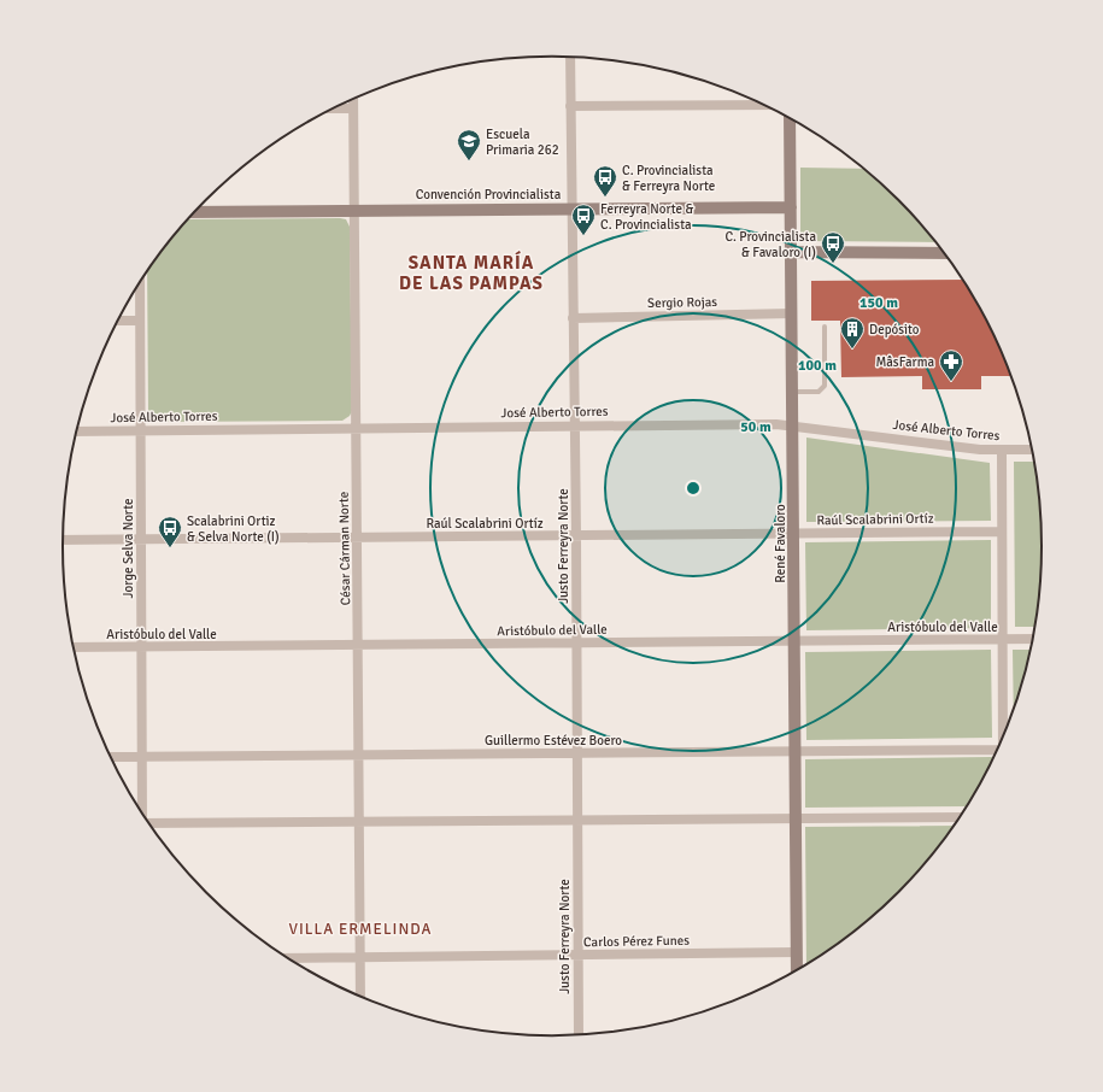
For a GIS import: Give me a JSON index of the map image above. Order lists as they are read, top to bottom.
{
  "streets": {
    "street": [
      "Convención Provincialista",
      "Sergio Rojas",
      "José Alberto Torres",
      "Raúl Scalabrini Ortíz",
      "René Favaloro",
      "Justo Ferreyra Norte",
      "Jorge Selva Norte",
      "César Cárman Norte",
      "Aristóbulo del Valle",
      "Guillermo Estévez Boero",
      "Carlos Pérez Funes"
    ]
  },
  "crossings": [
    ["Convención Provincialista", "René Favaloro"],
    ["Convención Provincialista", "Justo Ferreyra Norte"],
    ["Convención Provincialista", "César Cárman Norte"],
    ["Sergio Rojas", "René Favaloro"],
    ["Sergio Rojas", "Justo Ferreyra Norte"],
    ["José Alberto Torres", "René Favaloro"],
    ["José Alberto Torres", "Justo Ferreyra Norte"],
    ["José Alberto Torres", "Jorge Selva Norte"],
    ["José Alberto Torres", "César Cárman Norte"],
    ["Raúl Scalabrini Ortíz", "René Favaloro"],
    ["Raúl Scalabrini Ortíz", "Justo Ferreyra Norte"],
    ["Raúl Scalabrini Ortíz", "Jorge Selva Norte"],
    ["Raúl Scalabrini Ortíz", "César Cárman Norte"],
    ["René Favaloro", "Aristóbulo del Valle"],
    ["René Favaloro", "Guillermo Estévez Boero"],
    ["René Favaloro", "Carlos Pérez Funes"],
    ["Justo Ferreyra Norte", "Aristóbulo del Valle"],
    ["Justo Ferreyra Norte", "Guillermo Estévez Boero"],
    ["Justo Ferreyra Norte", "Carlos Pérez Funes"],
    ["Jorge Selva Norte", "Aristóbulo del Valle"],
    ["Jorge Selva Norte", "Guillermo Estévez Boero"],
    ["César Cárman Norte", "Aristóbulo del Valle"],
    ["César Cárman Norte", "Guillermo Estévez Boero"],
    ["César Cárman Norte", "Carlos Pérez Funes"]
  ],
  "districts": ["SANTA MARÍA DE LAS PAMPAS", "VILLA ERMELINDA"],
  "places": {
    "school or university": ["Escuela Primaria 262"],
    "bus stop": [
      "C. Provincialista & Ferreyra Norte",
      "Ferreyra Norte & C. Provincialista",
      "C. Provincialista & Favaloro (I)",
      "Scalabrini Ortiz & Selva Norte (I)"
    ],
    "building": ["Depósito"],
    "pharmacy": ["MâsFarma"]
  },
  "rings": ["150 m", "100 m", "50 m"]
}
